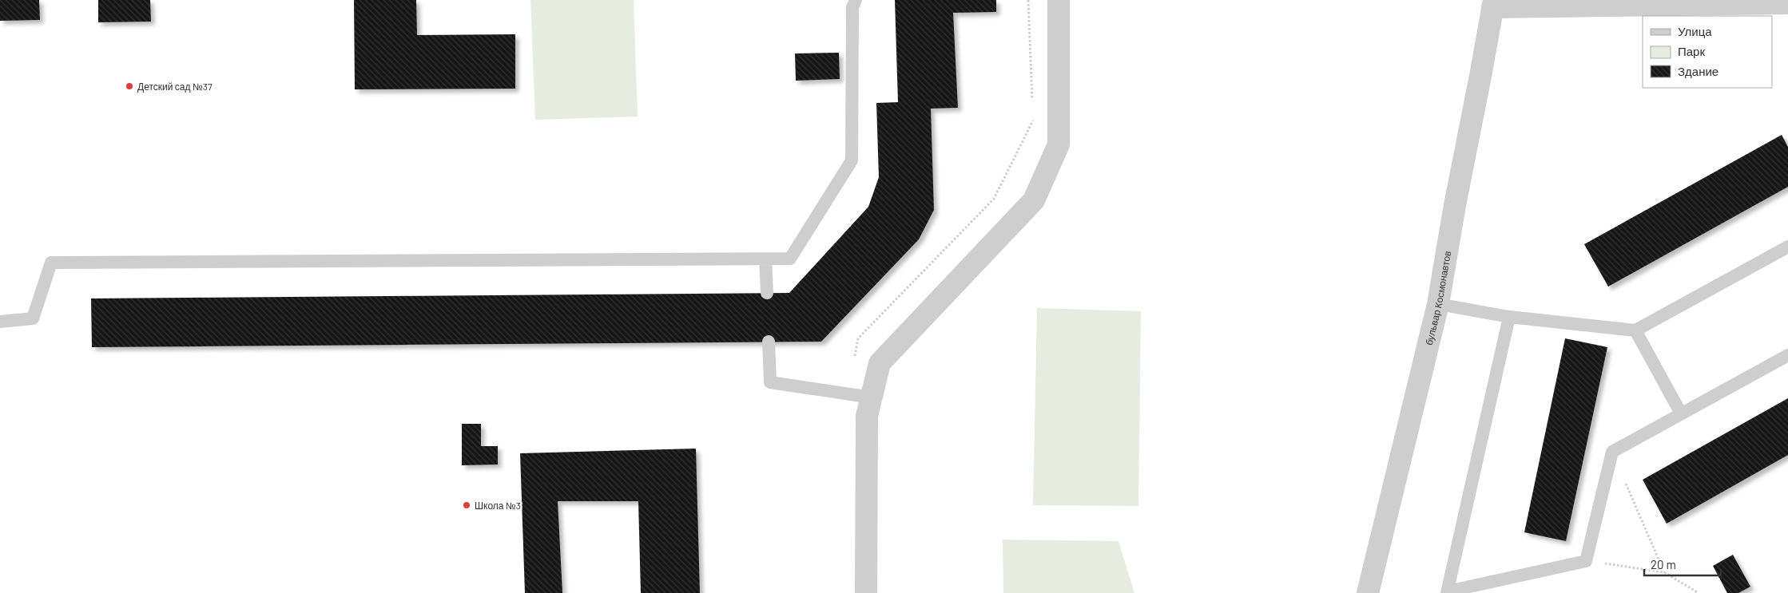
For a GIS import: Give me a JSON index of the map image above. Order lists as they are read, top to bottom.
{
  "streets": {
    "street": ["бульвар Космонавтов"]
  },
  "places": ["Детский сад №37", "Школа №3"],
  "legend": ["Улица", "Парк", "Здание"],
  "scale_bar": "20 m"
}
